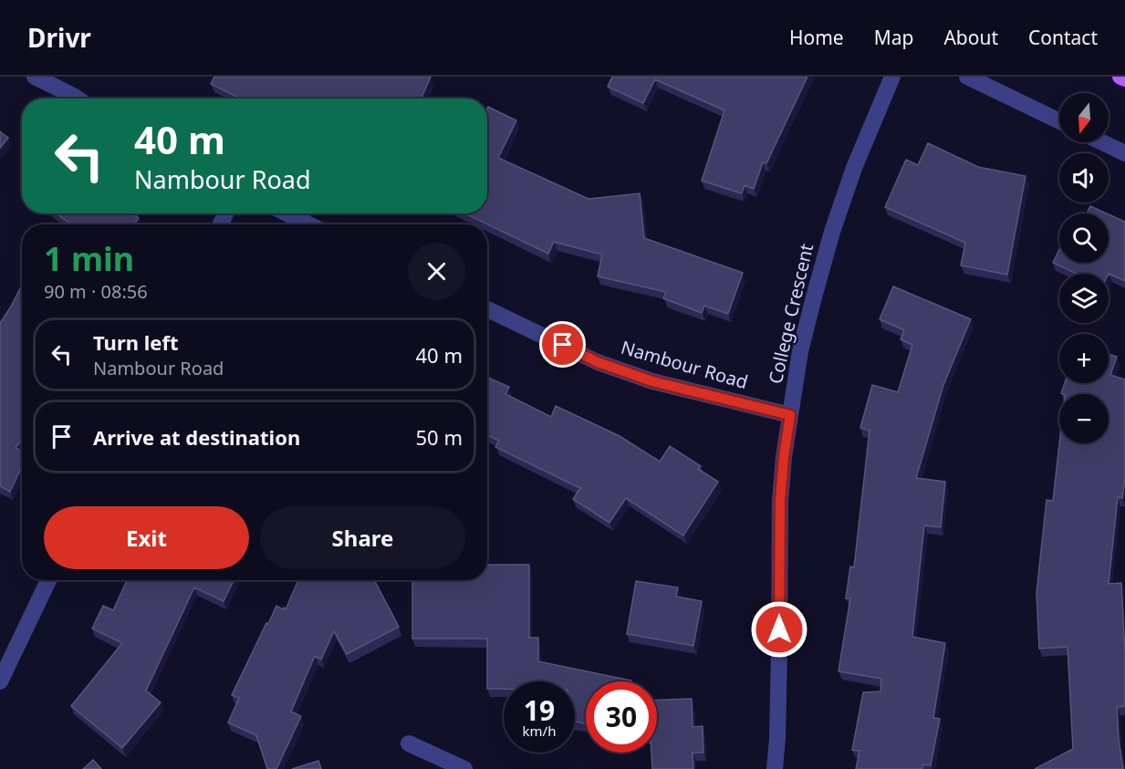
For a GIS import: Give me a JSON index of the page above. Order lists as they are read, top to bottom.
{
  "streets": {
    "street": ["College Crescent", "Nambour Road"]
  },
  "crossings": [
    ["College Crescent", "Nambour Road"]
  ],
  "north": "bottom",
  "page": {
    "header": "Drivr",
    "nav": [
      "Home",
      "Map",
      "About",
      "Contact"
    ],
    "map_buttons": ["+", "−"],
    "turn": ["40 m", "Nambour Road"],
    "heading": ["1 min", "90 m · 08:56"],
    "list": [
      {
        "name": "Turn left",
        "note": "Nambour Road",
        "value": "40 m"
      },
      {
        "name": "Arrive at destination",
        "value": "50 m"
      }
    ],
    "buttons": ["Exit", "Share"],
    "speed": "19 km/h",
    "limit": "30"
  }
}
